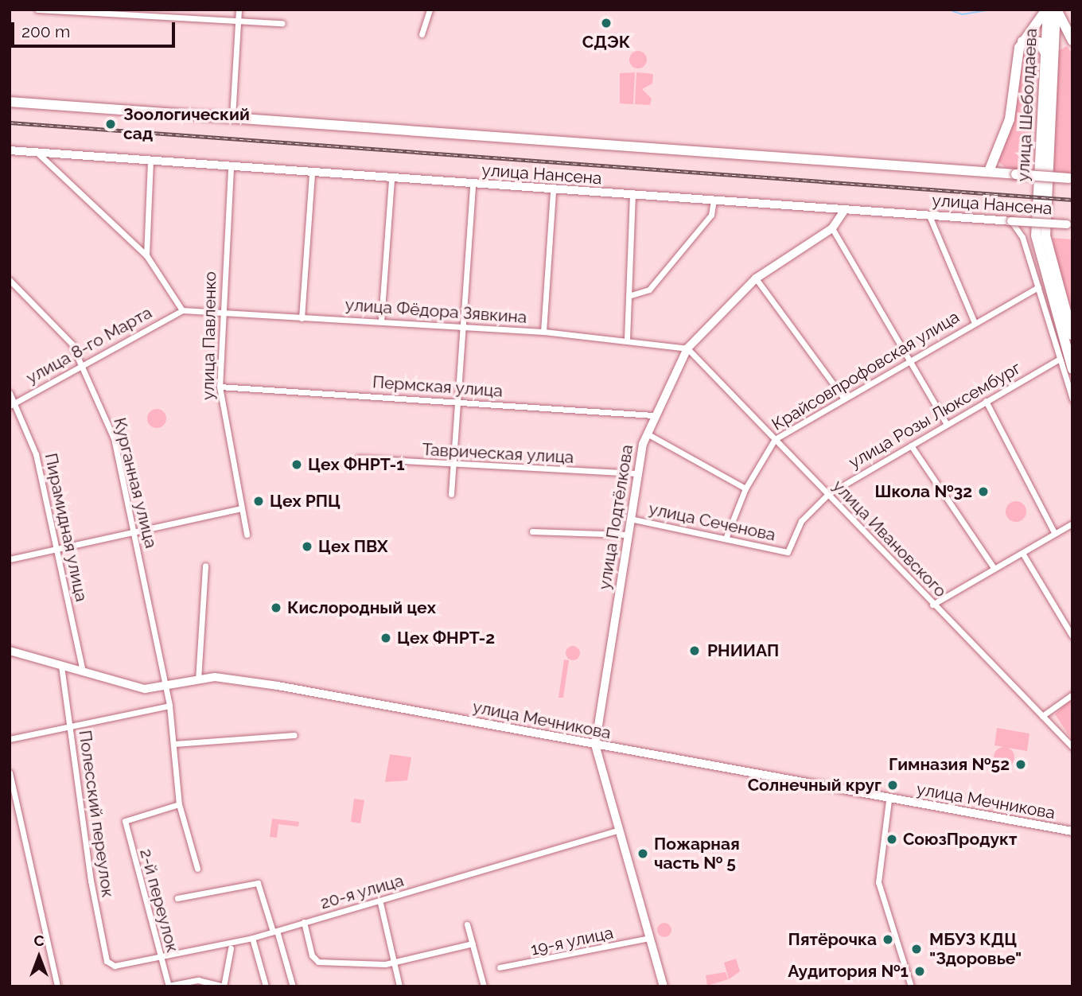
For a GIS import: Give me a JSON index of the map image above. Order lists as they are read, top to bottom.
{
  "streets": {
    "main road": ["улица Шеболдаева", "улица Нансена", "улица Мечникова"],
    "street": [
      "улица Фёдора Зявкина",
      "улица Павленко",
      "улица 8-го Марта",
      "Крайсовпрофовская улица",
      "Пермская улица",
      "улица Розы Люксембург",
      "Таврическая улица",
      "Курганная улица",
      "улица Подтёлкова",
      "улица Сеченова",
      "Пирамидная улица",
      "улица Ивановского",
      "Полесский переулок",
      "20-я улица",
      "2-й переулок",
      "19-я улица"
    ]
  },
  "crossings": [
    ["улица Нансена", "улица Павленко"],
    ["улица Нансена", "улица Подтёлкова"],
    ["улица Фёдора Зявкина", "улица Павленко"],
    ["улица Фёдора Зявкина", "улица 8-го Марта"],
    ["улица Фёдора Зявкина", "улица Подтёлкова"],
    ["улица Фёдора Зявкина", "улица Ивановского"],
    ["улица Павленко", "Пермская улица"],
    ["улица 8-го Марта", "Курганная улица"],
    ["улица 8-го Марта", "Пирамидная улица"],
    ["Крайсовпрофовская улица", "улица Сеченова"],
    ["Крайсовпрофовская улица", "улица Ивановского"],
    ["Пермская улица", "улица Подтёлкова"],
    ["улица Розы Люксембург", "улица Сеченова"],
    ["улица Розы Люксембург", "улица Ивановского"],
    ["Таврическая улица", "улица Подтёлкова"],
    ["Курганная улица", "улица Мечникова"],
    ["Курганная улица", "2-й переулок"],
    ["улица Подтёлкова", "улица Сеченова"],
    ["улица Подтёлкова", "улица Ивановского"],
    ["улица Подтёлкова", "улица Мечникова"],
    ["Пирамидная улица", "улица Мечникова"],
    ["улица Мечникова", "Полесский переулок"],
    ["Полесский переулок", "20-я улица"],
    ["20-я улица", "2-й переулок"]
  ],
  "places": [
    "СДЭК",
    "Зоологический сад",
    "Цех ФНРТ-1",
    "Школа №32",
    "Цех РПЦ",
    "Цех ПВХ",
    "Кислородный цех",
    "Цех ФНРТ-2",
    "РНИИАП",
    "Гимназия №52",
    "Солнечный круг",
    "СоюзПродукт",
    "Пожарная часть № 5",
    "Пятёрочка",
    "МБУЗ КДЦ \"Здоровье\"",
    "Аудитория №1"
  ],
  "scale_bar": "200 m",
  "north": "top"
}
